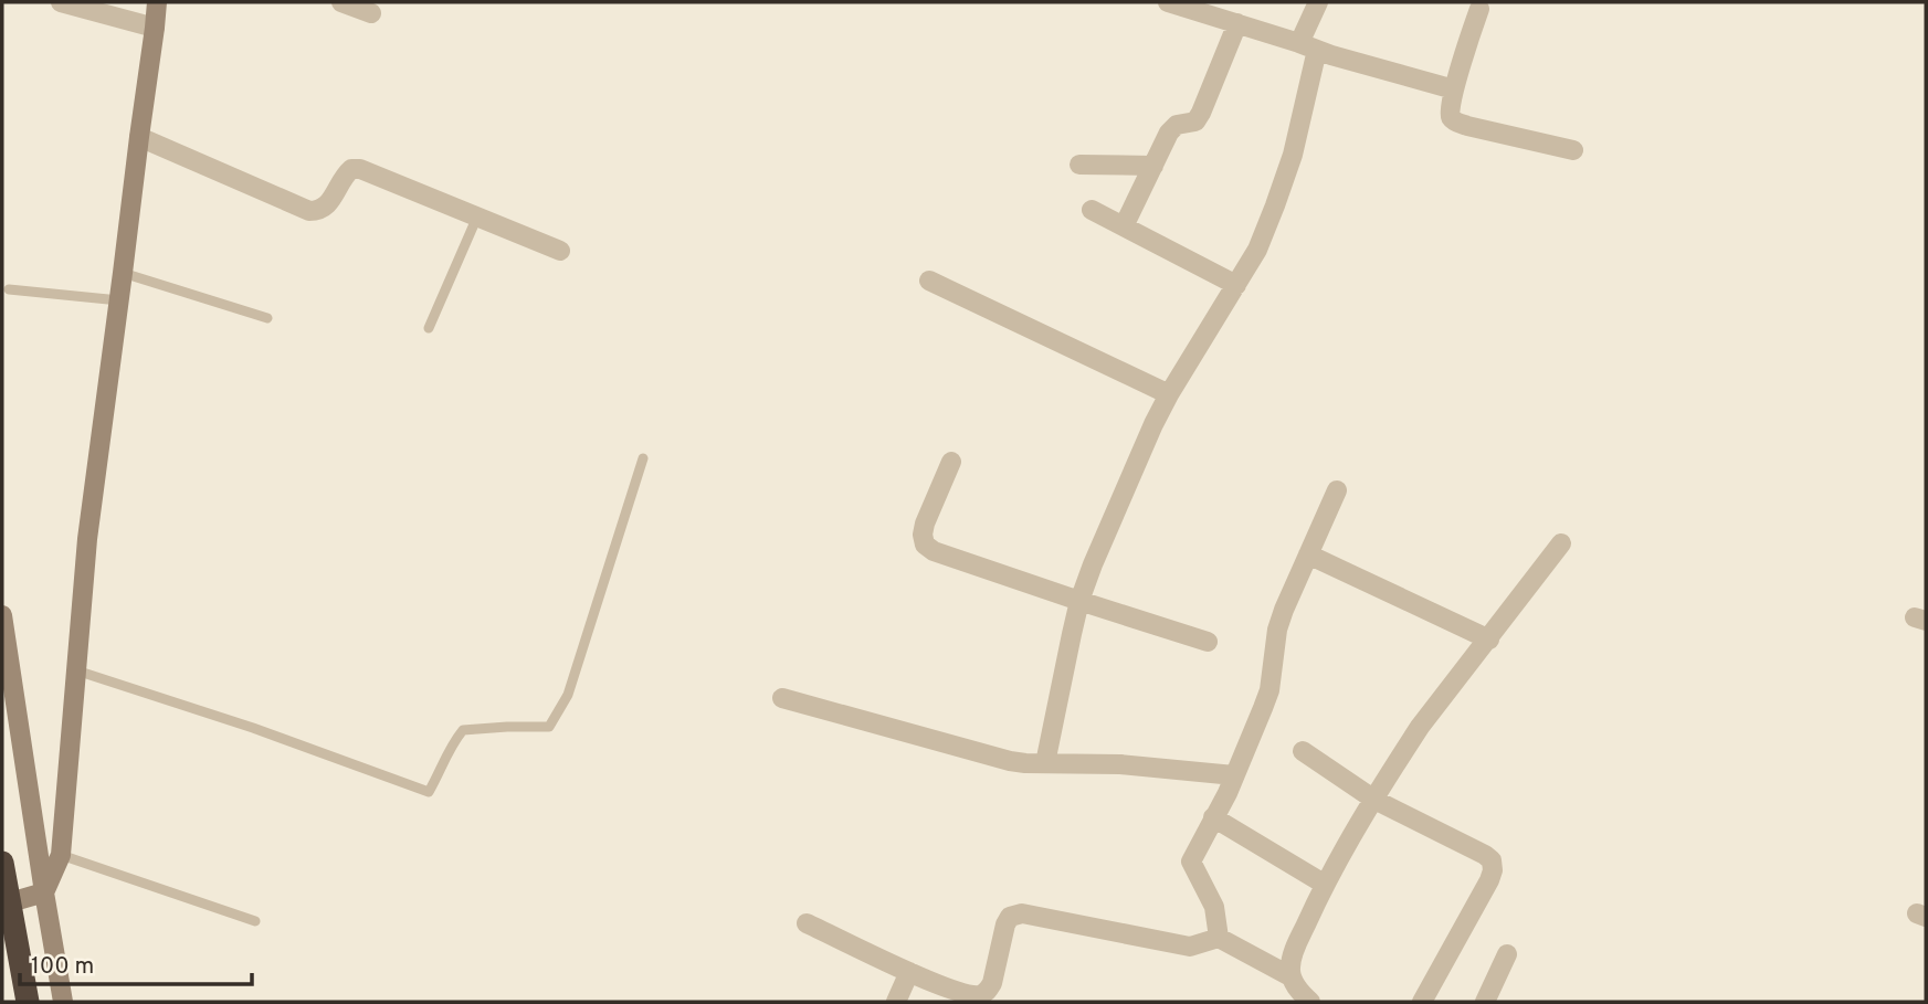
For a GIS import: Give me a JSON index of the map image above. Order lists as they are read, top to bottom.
{
  "scale_bar": "100 m"
}
